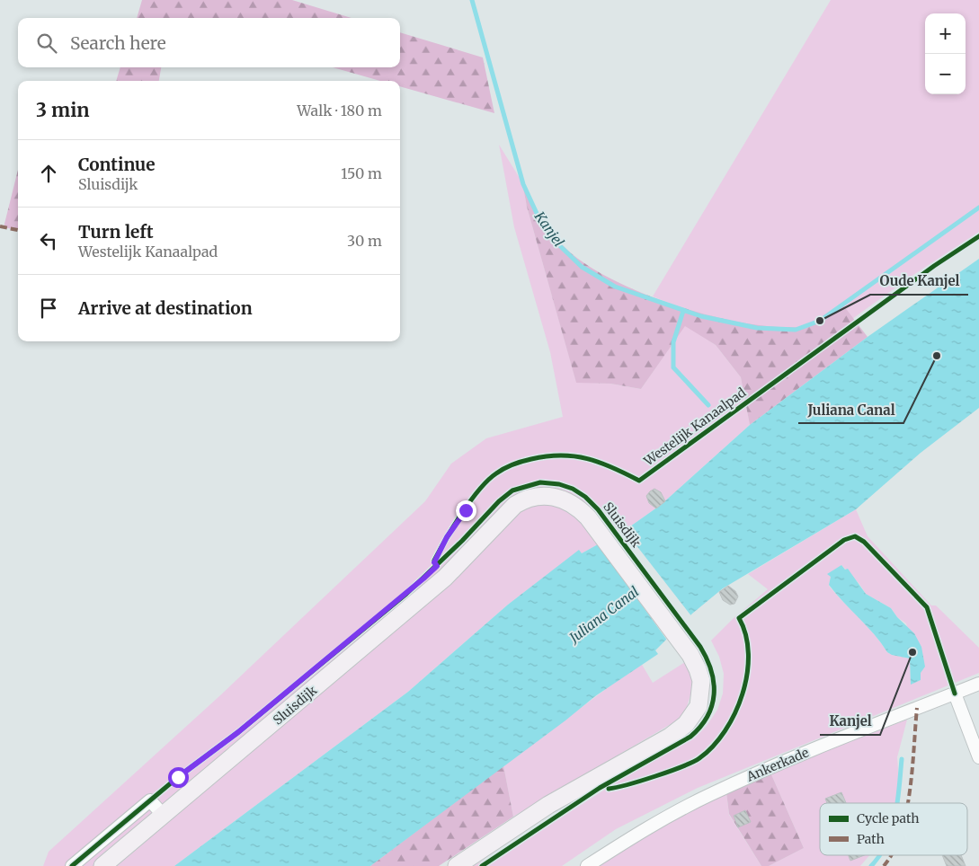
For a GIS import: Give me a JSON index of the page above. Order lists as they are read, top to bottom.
{
  "streets": {
    "street": ["Sluisdijk", "Ankerkade"],
    "cycle path": ["Westelijk Kanaalpad"]
  },
  "water": ["Kanjel", "Juliana Canal"],
  "places": ["Oude Kanjel", "Juliana Canal", "Kanjel"],
  "legend": ["Cycle path", "Path"],
  "page": {
    "map_buttons": ["+", "−"],
    "search": "Search here",
    "heading": ["3 min", "Walk · 180 m"],
    "list": [
      ["Continue", "Sluisdijk", "150 m"],
      ["Turn left", "Westelijk Kanaalpad", "30 m"],
      "Arrive at destination"
    ]
  }
}
